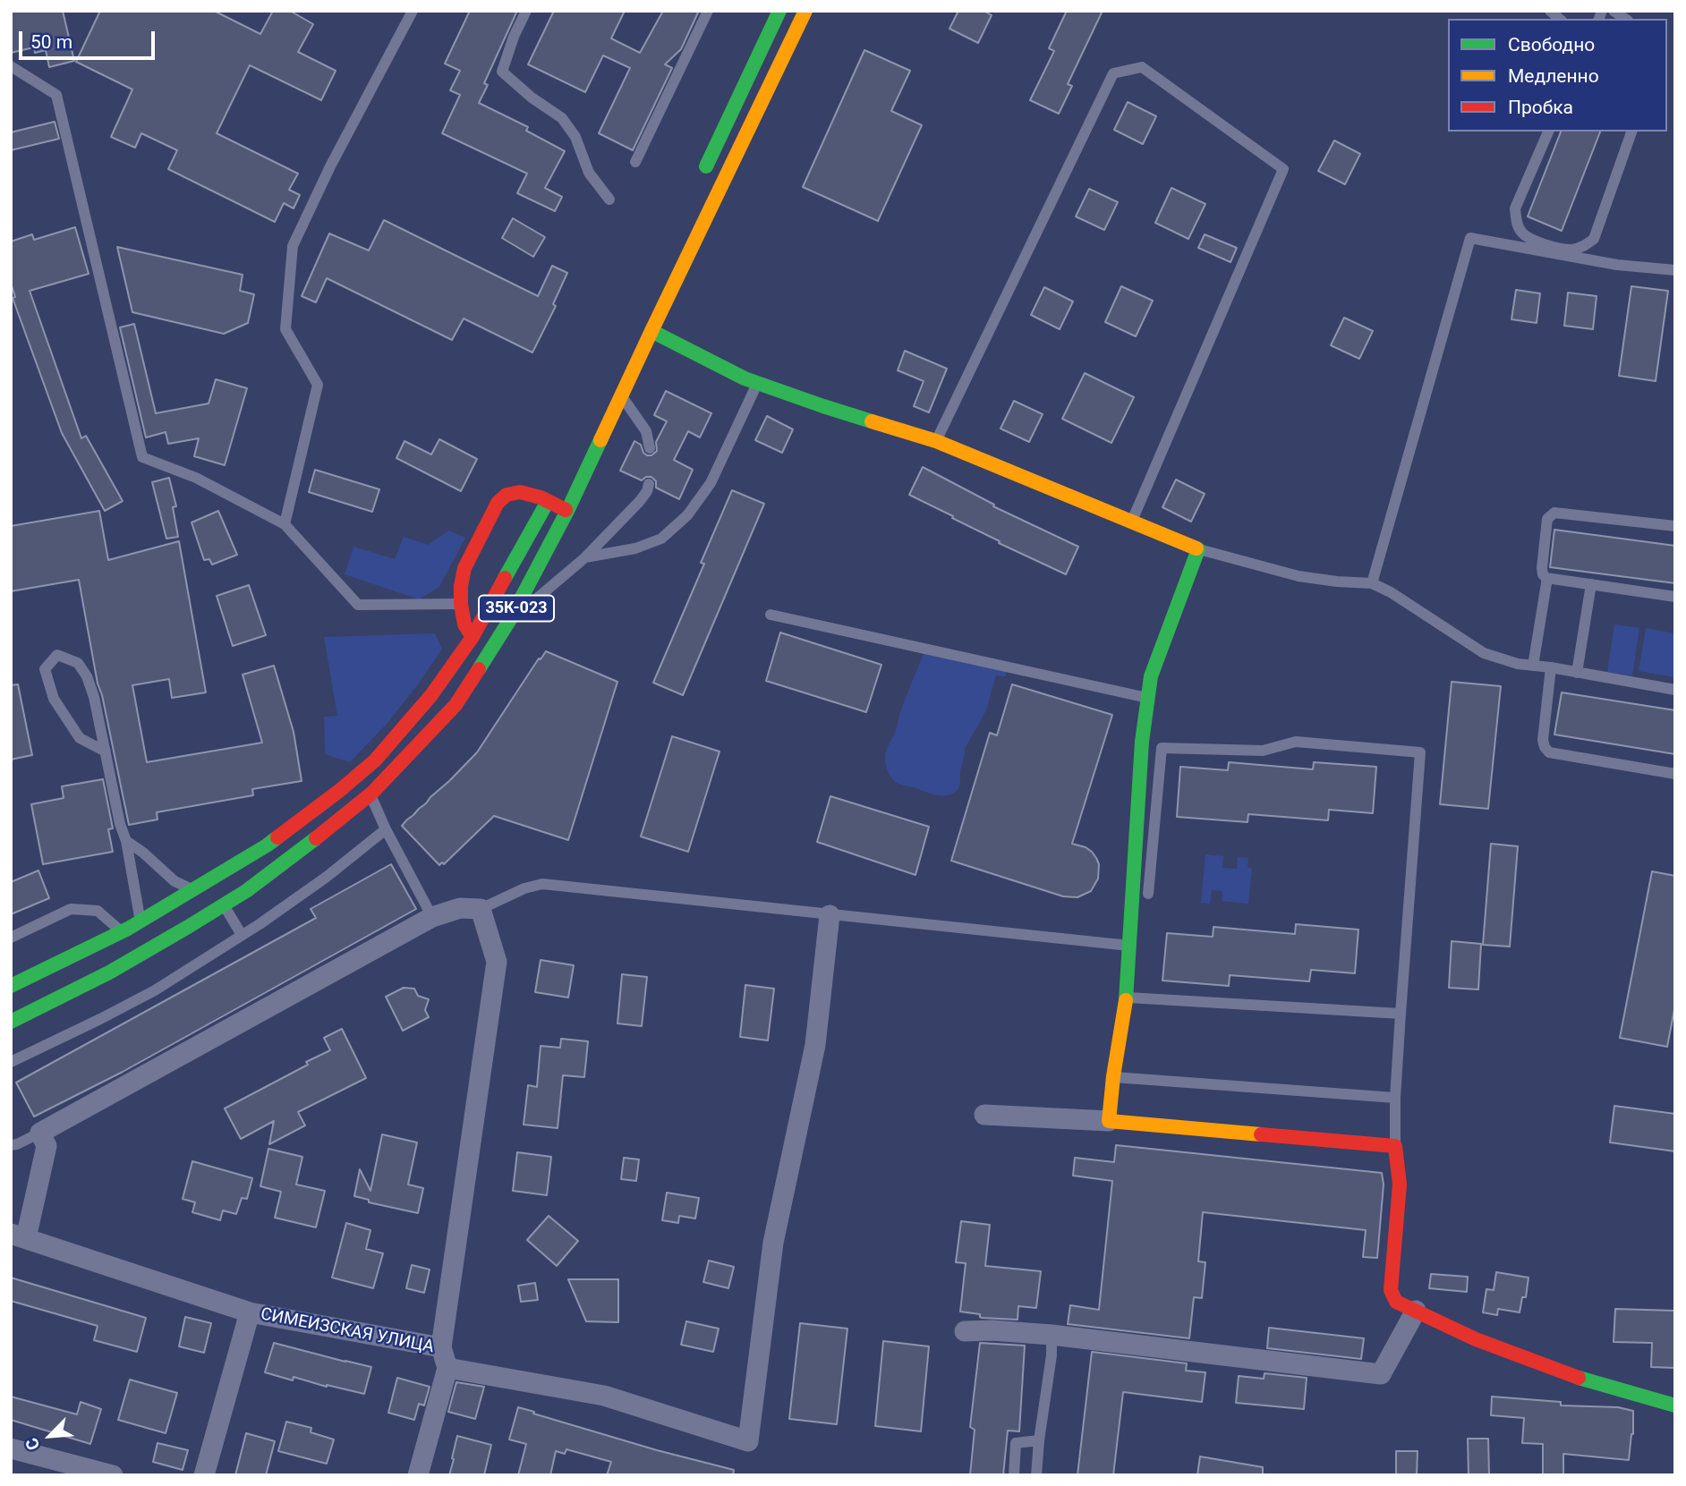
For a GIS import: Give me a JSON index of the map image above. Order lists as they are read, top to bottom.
{
  "streets": {
    "main road": ["35К-023"],
    "street": ["СИМЕИЗСКАЯ УЛИЦА"]
  },
  "legend": ["Свободно", "Медленно", "Пробка"],
  "scale_bar": "50 m",
  "north": "bottom left"
}
